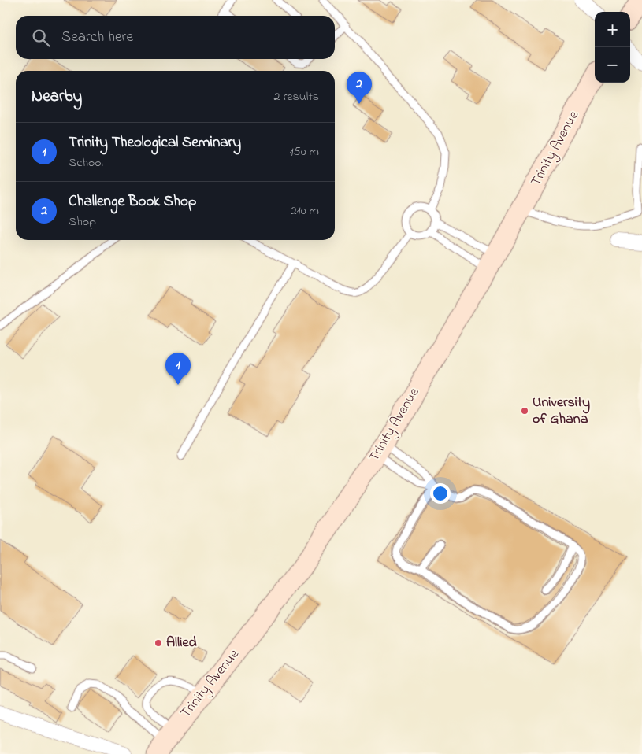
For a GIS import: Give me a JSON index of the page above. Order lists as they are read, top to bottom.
{
  "streets": {
    "street": ["Trinity Avenue"]
  },
  "places": ["University of Ghana", "Allied"],
  "page": {
    "map_buttons": ["+", "−"],
    "search": "Search here",
    "heading": ["Nearby", "2 results"],
    "pins": ["2", "1"],
    "list": [
      {
        "mark": "1",
        "name": "Trinity Theological Seminary",
        "note": "School",
        "value": "150 m"
      },
      {
        "mark": "2",
        "name": "Challenge Book Shop",
        "note": "Shop",
        "value": "210 m"
      }
    ]
  }
}
